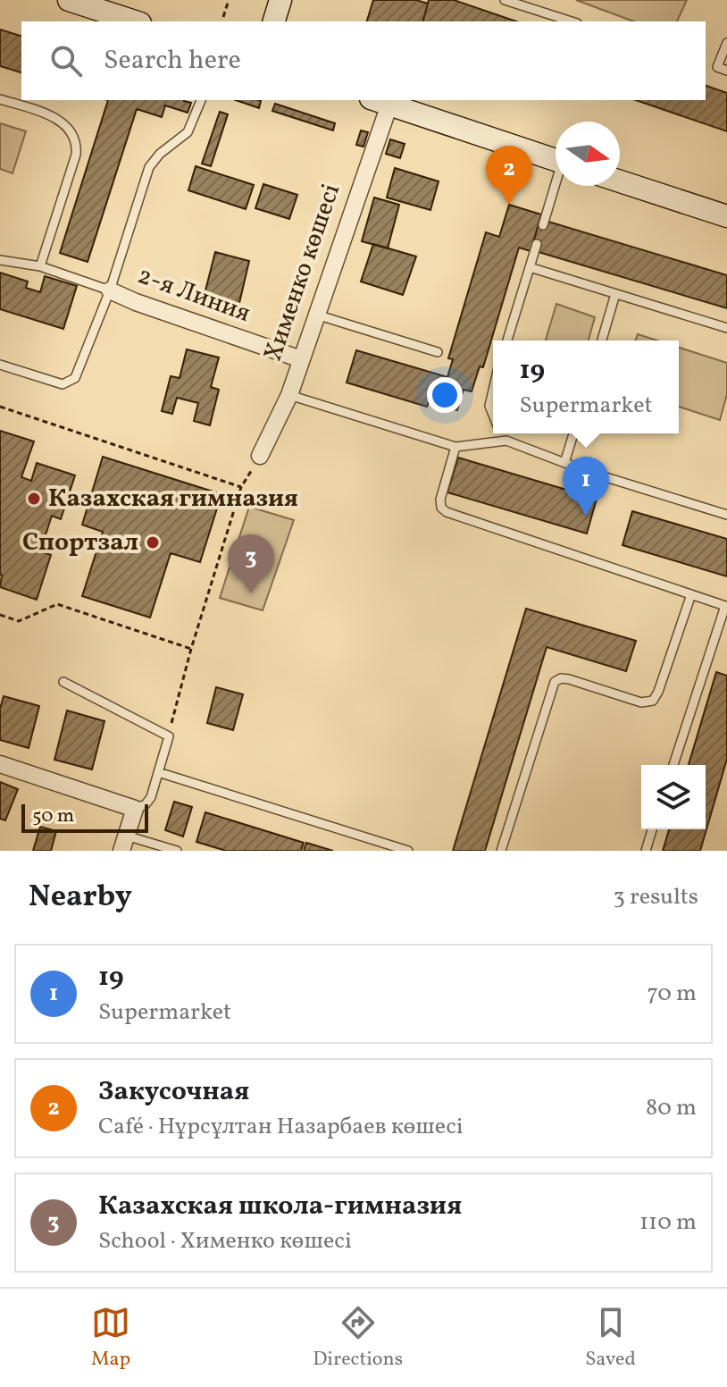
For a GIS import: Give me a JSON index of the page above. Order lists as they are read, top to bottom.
{
  "streets": {
    "street": ["Хименко көшесі", "2-я Линия"]
  },
  "crossings": [
    ["Хименко көшесі", "2-я Линия"]
  ],
  "places": ["Казахская гимназия", "Спортзал"],
  "scale_bar": "50 m",
  "north": "right",
  "page": {
    "search": "Search here",
    "pins": ["2", "1", "3"],
    "popup": ["19", "Supermarket"],
    "scale": "50 m",
    "heading": ["Nearby", "3 results"],
    "list": [
      {
        "mark": "1",
        "name": "19",
        "note": "Supermarket",
        "value": "70 m"
      },
      {
        "mark": "2",
        "name": "Закусочная",
        "note": "Café · Нұрсұлтан Назарбаев көшесі",
        "value": "80 m"
      },
      {
        "mark": "3",
        "name": "Казахская школа-гимназия",
        "note": "School · Хименко көшесі",
        "value": "110 m"
      }
    ],
    "nav": ["Map", "Directions", "Saved"]
  }
}
